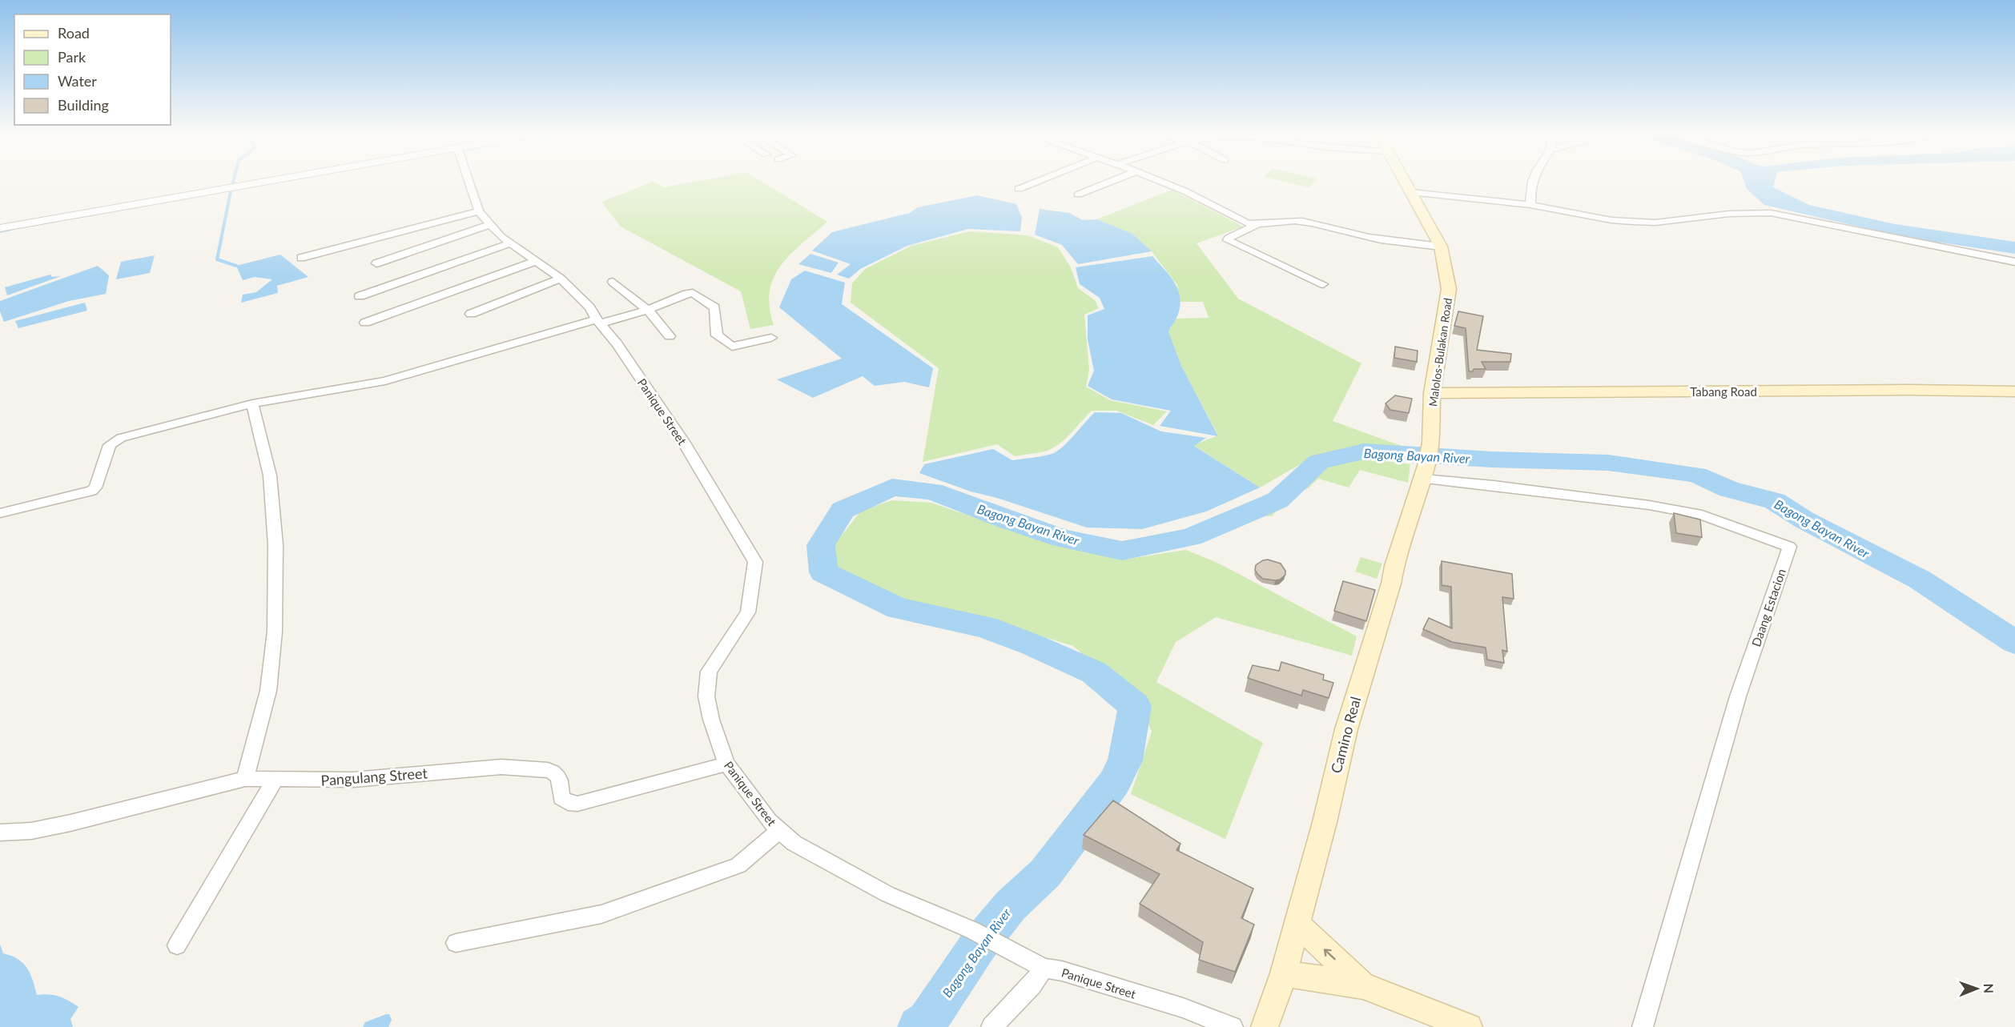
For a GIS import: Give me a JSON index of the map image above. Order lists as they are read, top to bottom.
{
  "streets": {
    "main road": ["Malolos-Bulakan Road", "Tabang Road", "Camino Real"],
    "street": ["Panique Street", "Daang Estacion", "Pangulang Street"]
  },
  "crossings": [
    ["Malolos-Bulakan Road", "Tabang Road"],
    ["Malolos-Bulakan Road", "Camino Real"],
    ["Panique Street", "Pangulang Street"],
    ["Daang Estacion", "Camino Real"]
  ],
  "water": ["Bagong Bayan River"],
  "legend": [
    "Road",
    "Park",
    "Water",
    "Building"
  ],
  "north": "right"
}
